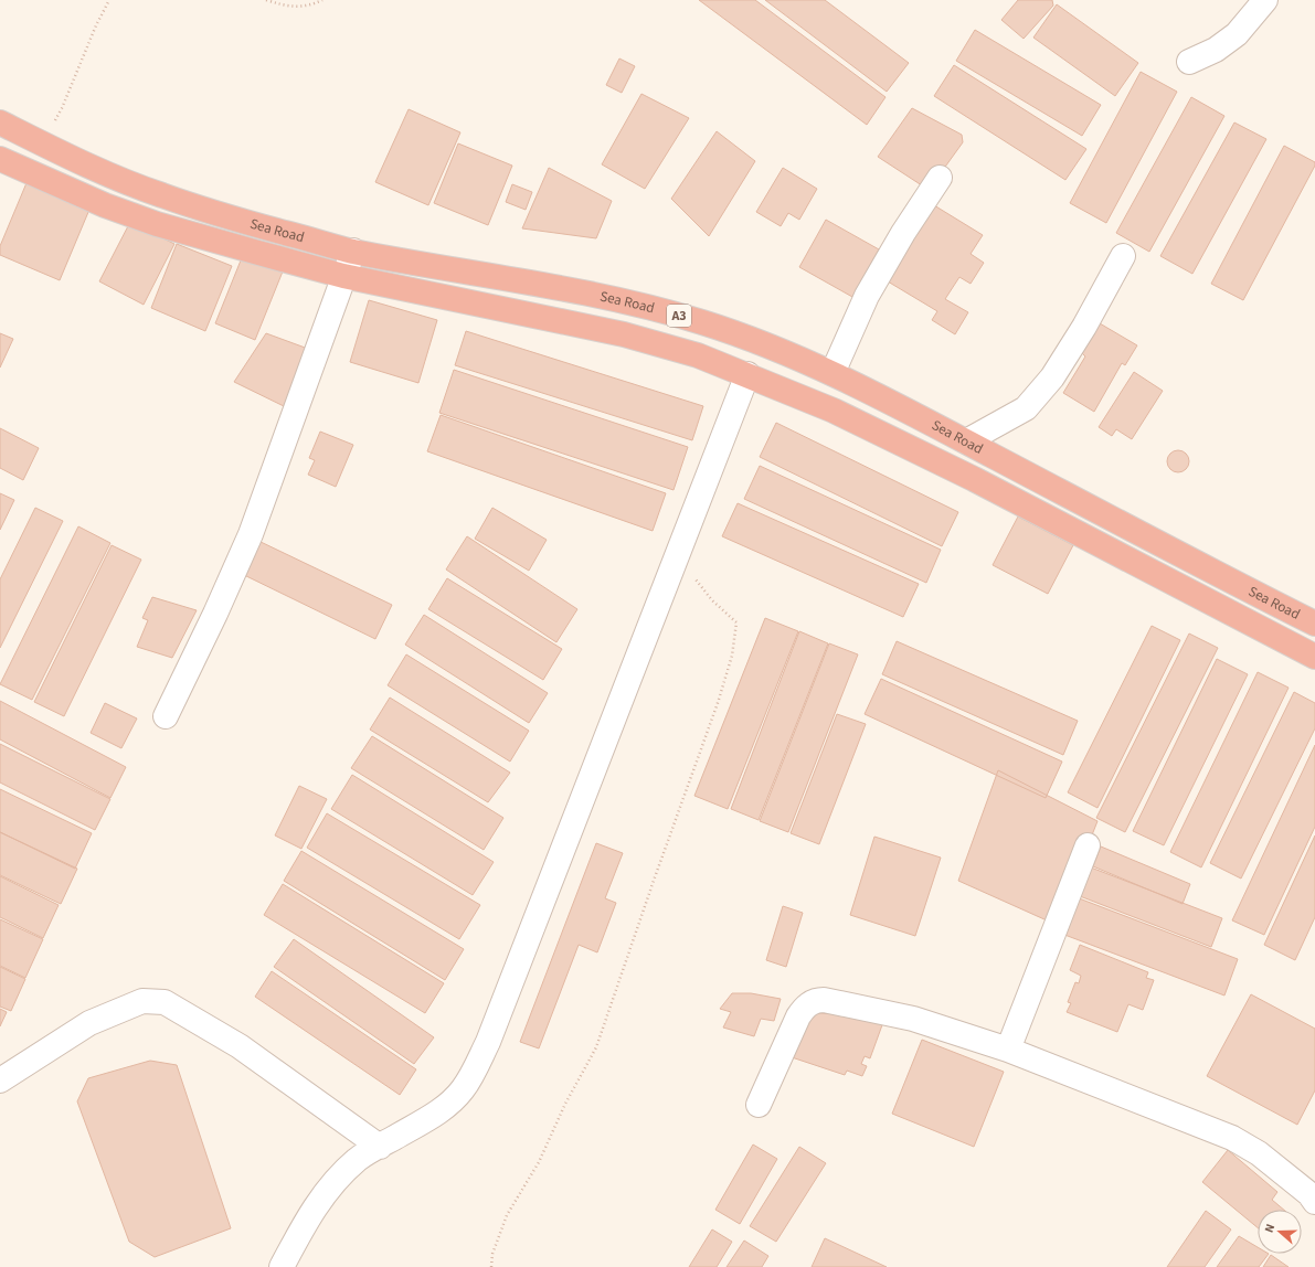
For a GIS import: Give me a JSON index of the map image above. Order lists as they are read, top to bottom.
{
  "streets": {
    "highway": ["Sea Road", "A3"]
  },
  "north": "left"
}
